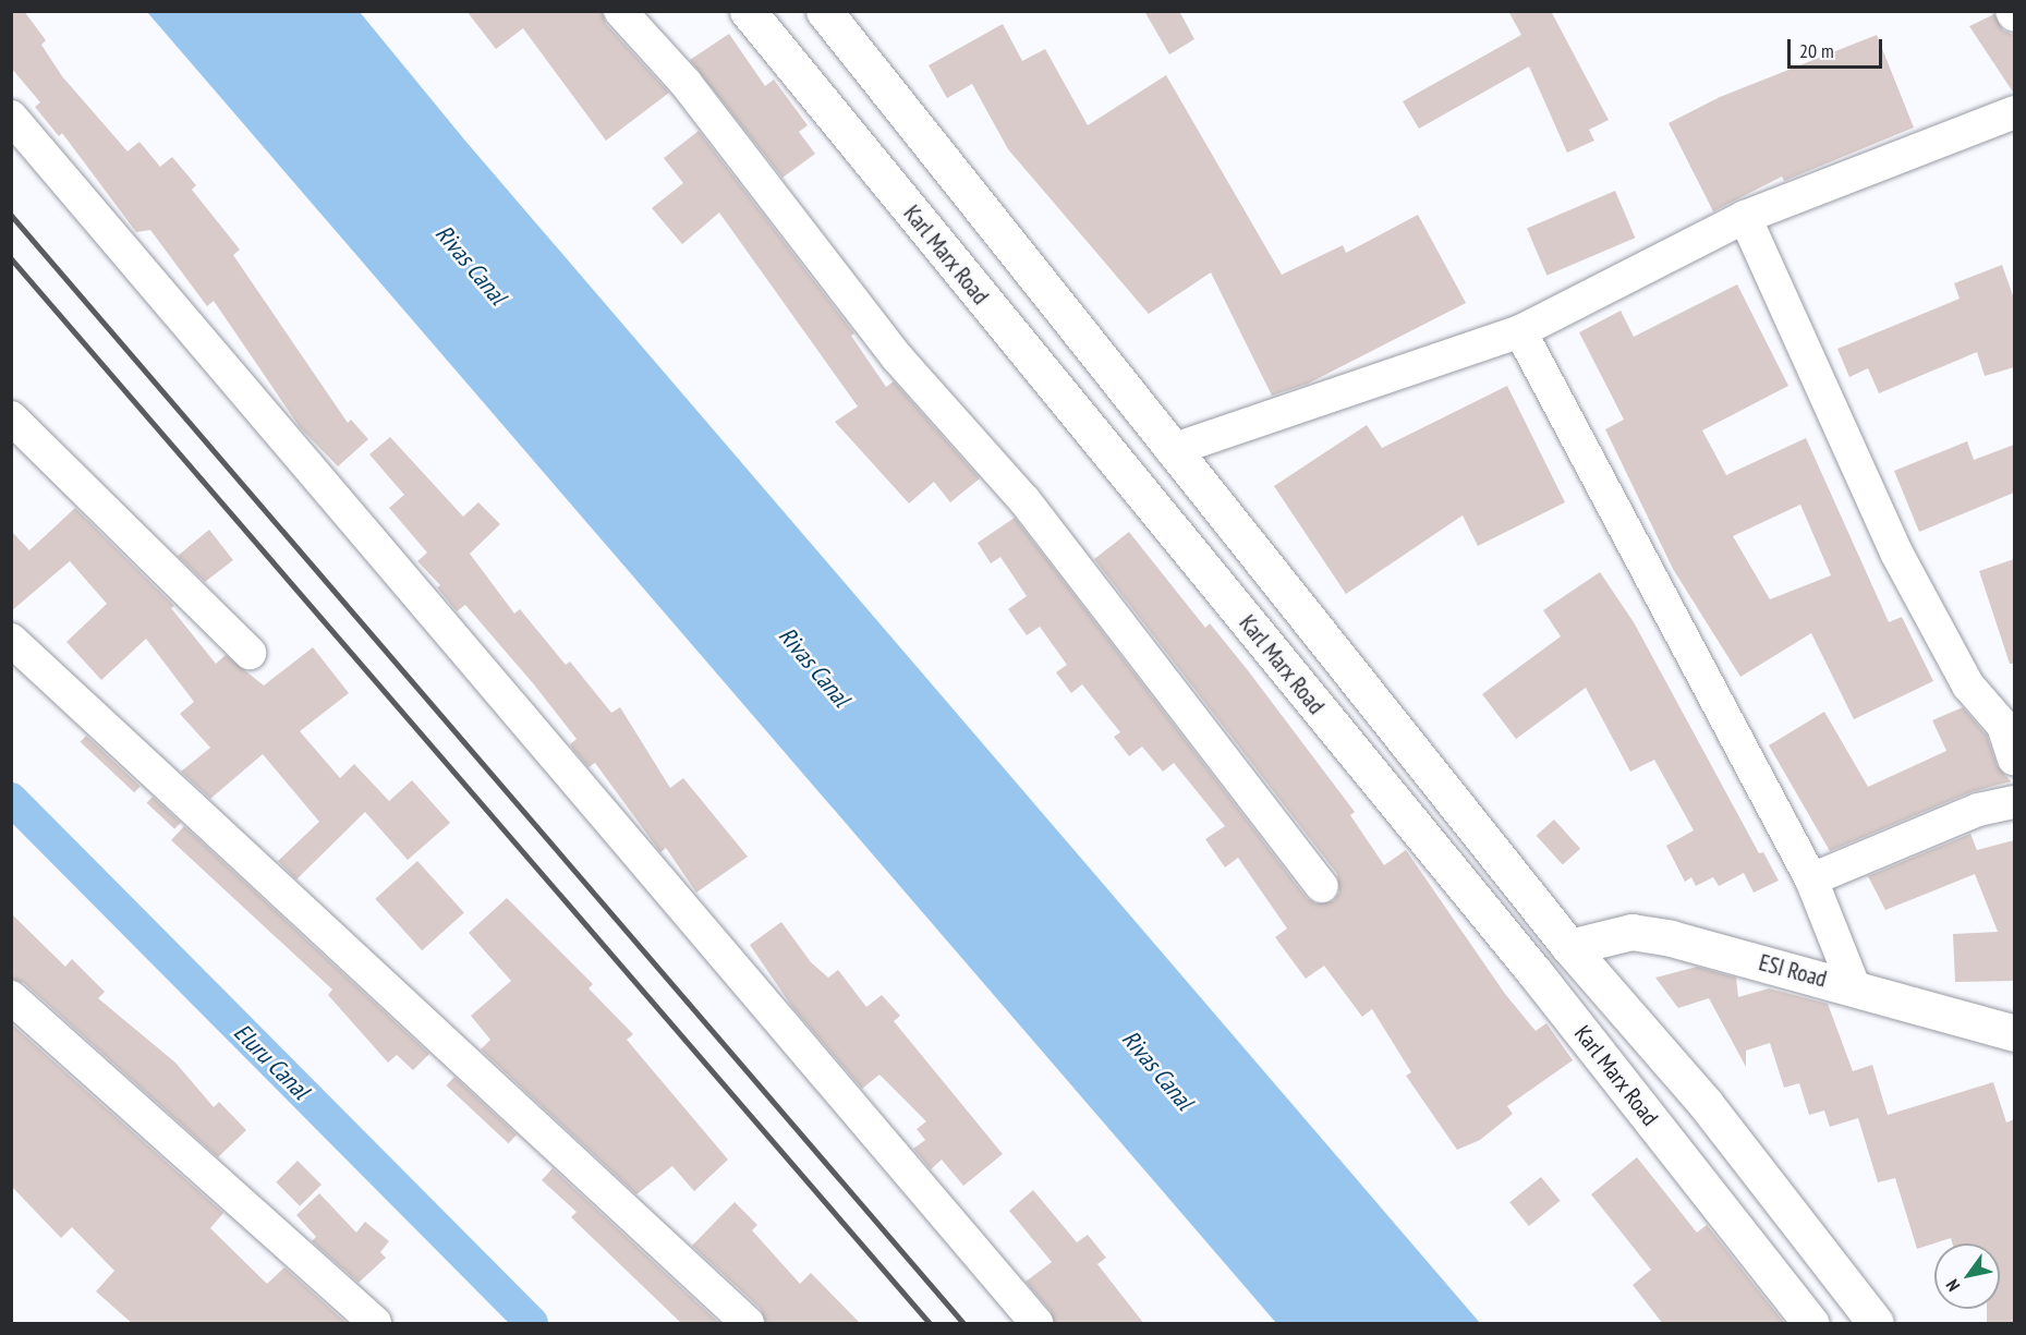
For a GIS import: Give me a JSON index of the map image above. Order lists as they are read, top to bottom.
{
  "streets": {
    "main road": ["Karl Marx Road", "ESI Road"]
  },
  "crossings": [
    ["Karl Marx Road", "ESI Road"]
  ],
  "water": ["Rivas Canal", "Eluru Canal"],
  "scale_bar": "20 m",
  "north": "bottom left"
}
